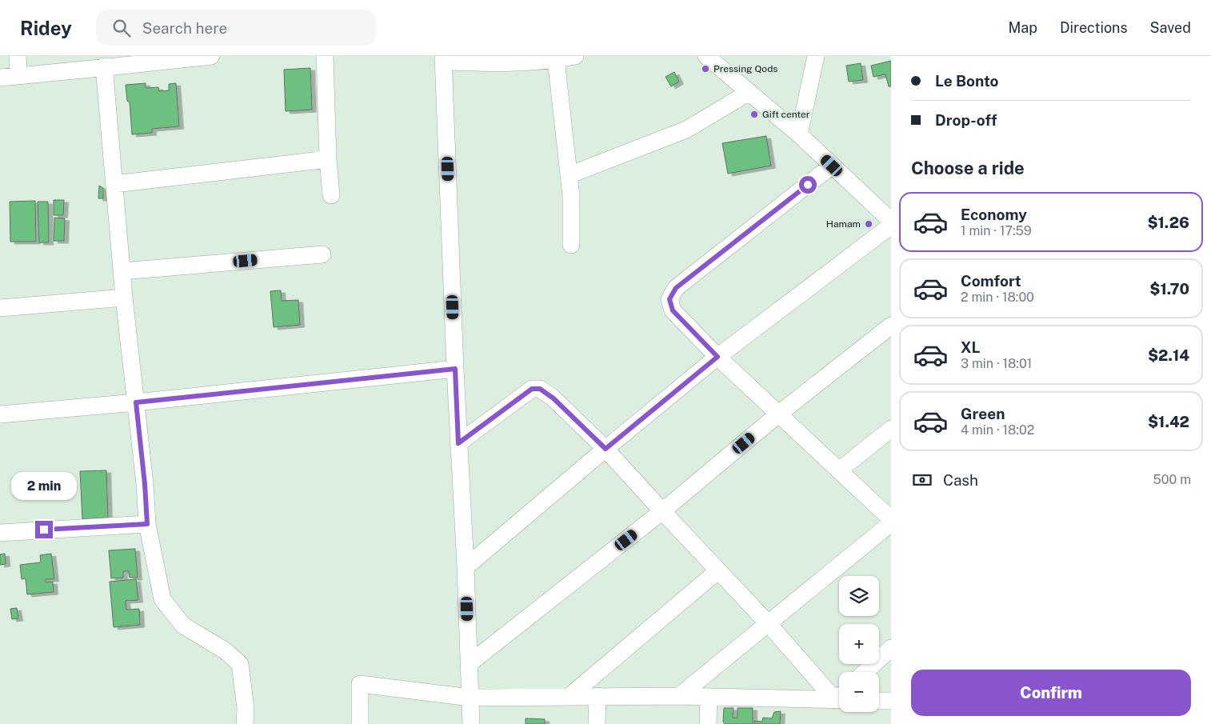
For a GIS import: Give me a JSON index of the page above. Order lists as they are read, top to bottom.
{
  "places": ["Pressing Qods", "Gift center", "Hamam"],
  "page": {
    "header": "Ridey",
    "search": "Search here",
    "nav": ["Map", "Directions", "Saved"],
    "banner": ["Le Bonto", "Drop-off"],
    "heading": "Choose a ride",
    "list": [
      {
        "name": "Economy",
        "note": "1 min · 17:59",
        "value": "$1.26"
      },
      {
        "name": "Comfort",
        "note": "2 min · 18:00",
        "value": "$1.70"
      },
      {
        "name": "XL",
        "note": "3 min · 18:01",
        "value": "$2.14"
      },
      {
        "name": "Green",
        "note": "4 min · 18:02",
        "value": "$1.42"
      }
    ],
    "pay": ["Cash", "500 m"],
    "bubble": "2 min",
    "map_buttons": ["+", "−"],
    "buttons": "Confirm"
  }
}
